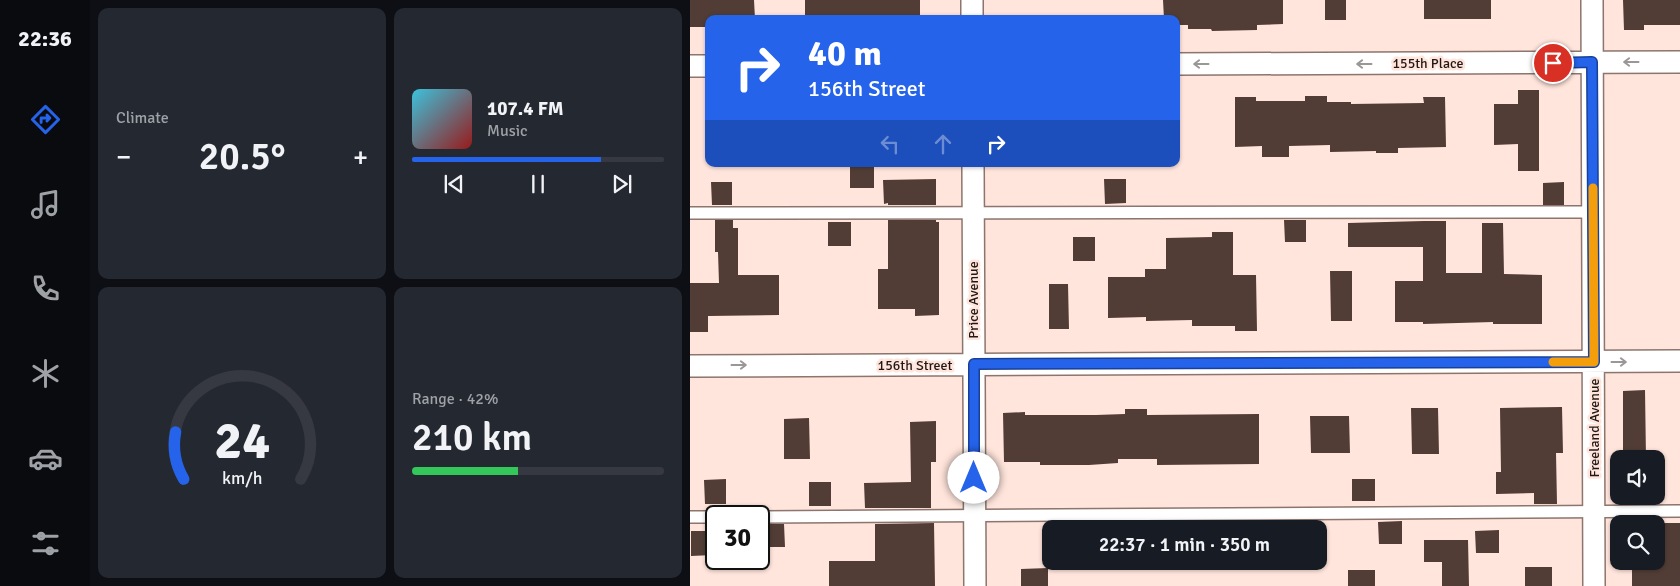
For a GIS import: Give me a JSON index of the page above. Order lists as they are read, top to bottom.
{
  "streets": {
    "street": [
      "155th Place",
      "Price Avenue",
      "156th Street",
      "Freeland Avenue"
    ]
  },
  "crossings": [
    ["155th Place", "Freeland Avenue"],
    ["Price Avenue", "156th Street"],
    ["156th Street", "Freeland Avenue"]
  ],
  "one_way": ["155th Place", "156th Street"],
  "page": {
    "tabs": "22:36",
    "tile": [
      "Climate",
      ["Range · 42%", "210 km"]
    ],
    "turn": ["40 m", "156th Street"],
    "song": ["107.4 FM", "Music"],
    "heat": ["−", "20.5°", "+"],
    "limit": "30",
    "trip": "22:37 · 1 min · 350 m",
    "gauge": ["24", "km/h"]
  }
}
